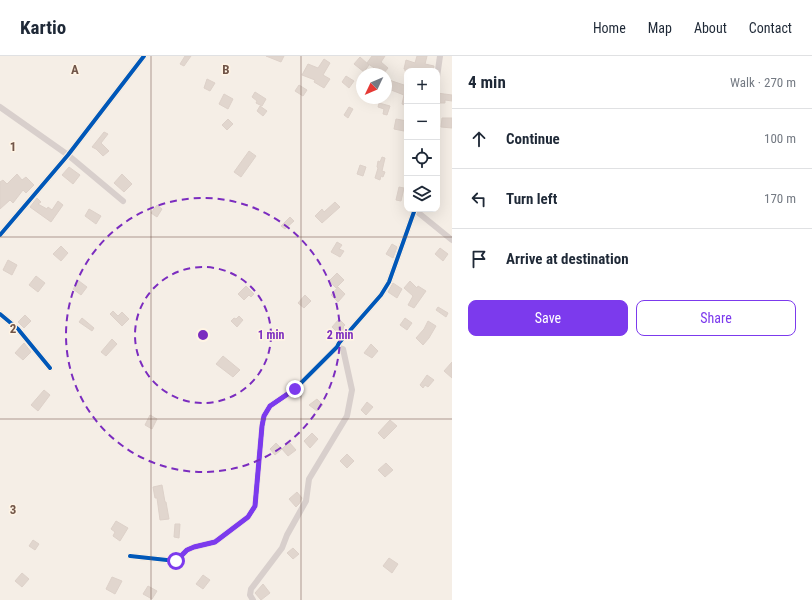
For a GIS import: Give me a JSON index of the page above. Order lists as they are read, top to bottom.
{
  "north": "bottom left",
  "page": {
    "header": "Kartio",
    "nav": [
      "Home",
      "Map",
      "About",
      "Contact"
    ],
    "heading": ["4 min", "Walk · 270 m"],
    "map_buttons": ["+", "−"],
    "list": [
      ["Continue", "100 m"],
      ["Turn left", "170 m"],
      "Arrive at destination"
    ],
    "buttons": ["Save", "Share"]
  },
  "grid": {
    "columns": ["A", "B"],
    "rows": ["1", "2", "3"]
  },
  "rings": ["1 min", "2 min"]
}
